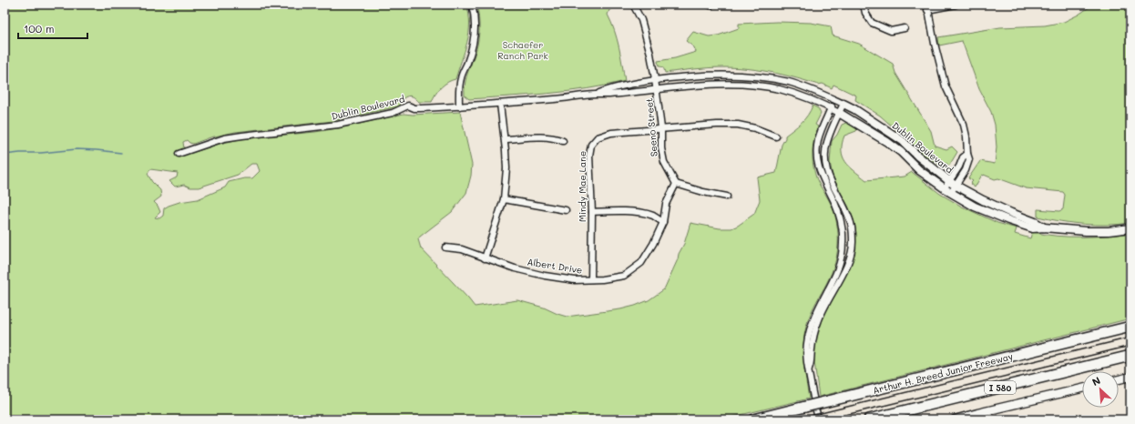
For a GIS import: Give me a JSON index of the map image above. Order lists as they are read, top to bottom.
{
  "streets": {
    "highway": ["Arthur H. Breed Junior Freeway", "I 580"],
    "street": [
      "Dublin Boulevard",
      "Seeno Street",
      "Mindy Mae Lane",
      "Albert Drive"
    ]
  },
  "crossings": [
    ["Dublin Boulevard", "Seeno Street"],
    ["Seeno Street", "Mindy Mae Lane"],
    ["Seeno Street", "Albert Drive"],
    ["Mindy Mae Lane", "Albert Drive"]
  ],
  "parks": ["Schaefer Ranch Park"],
  "scale_bar": "100 m",
  "north": "top left"
}
